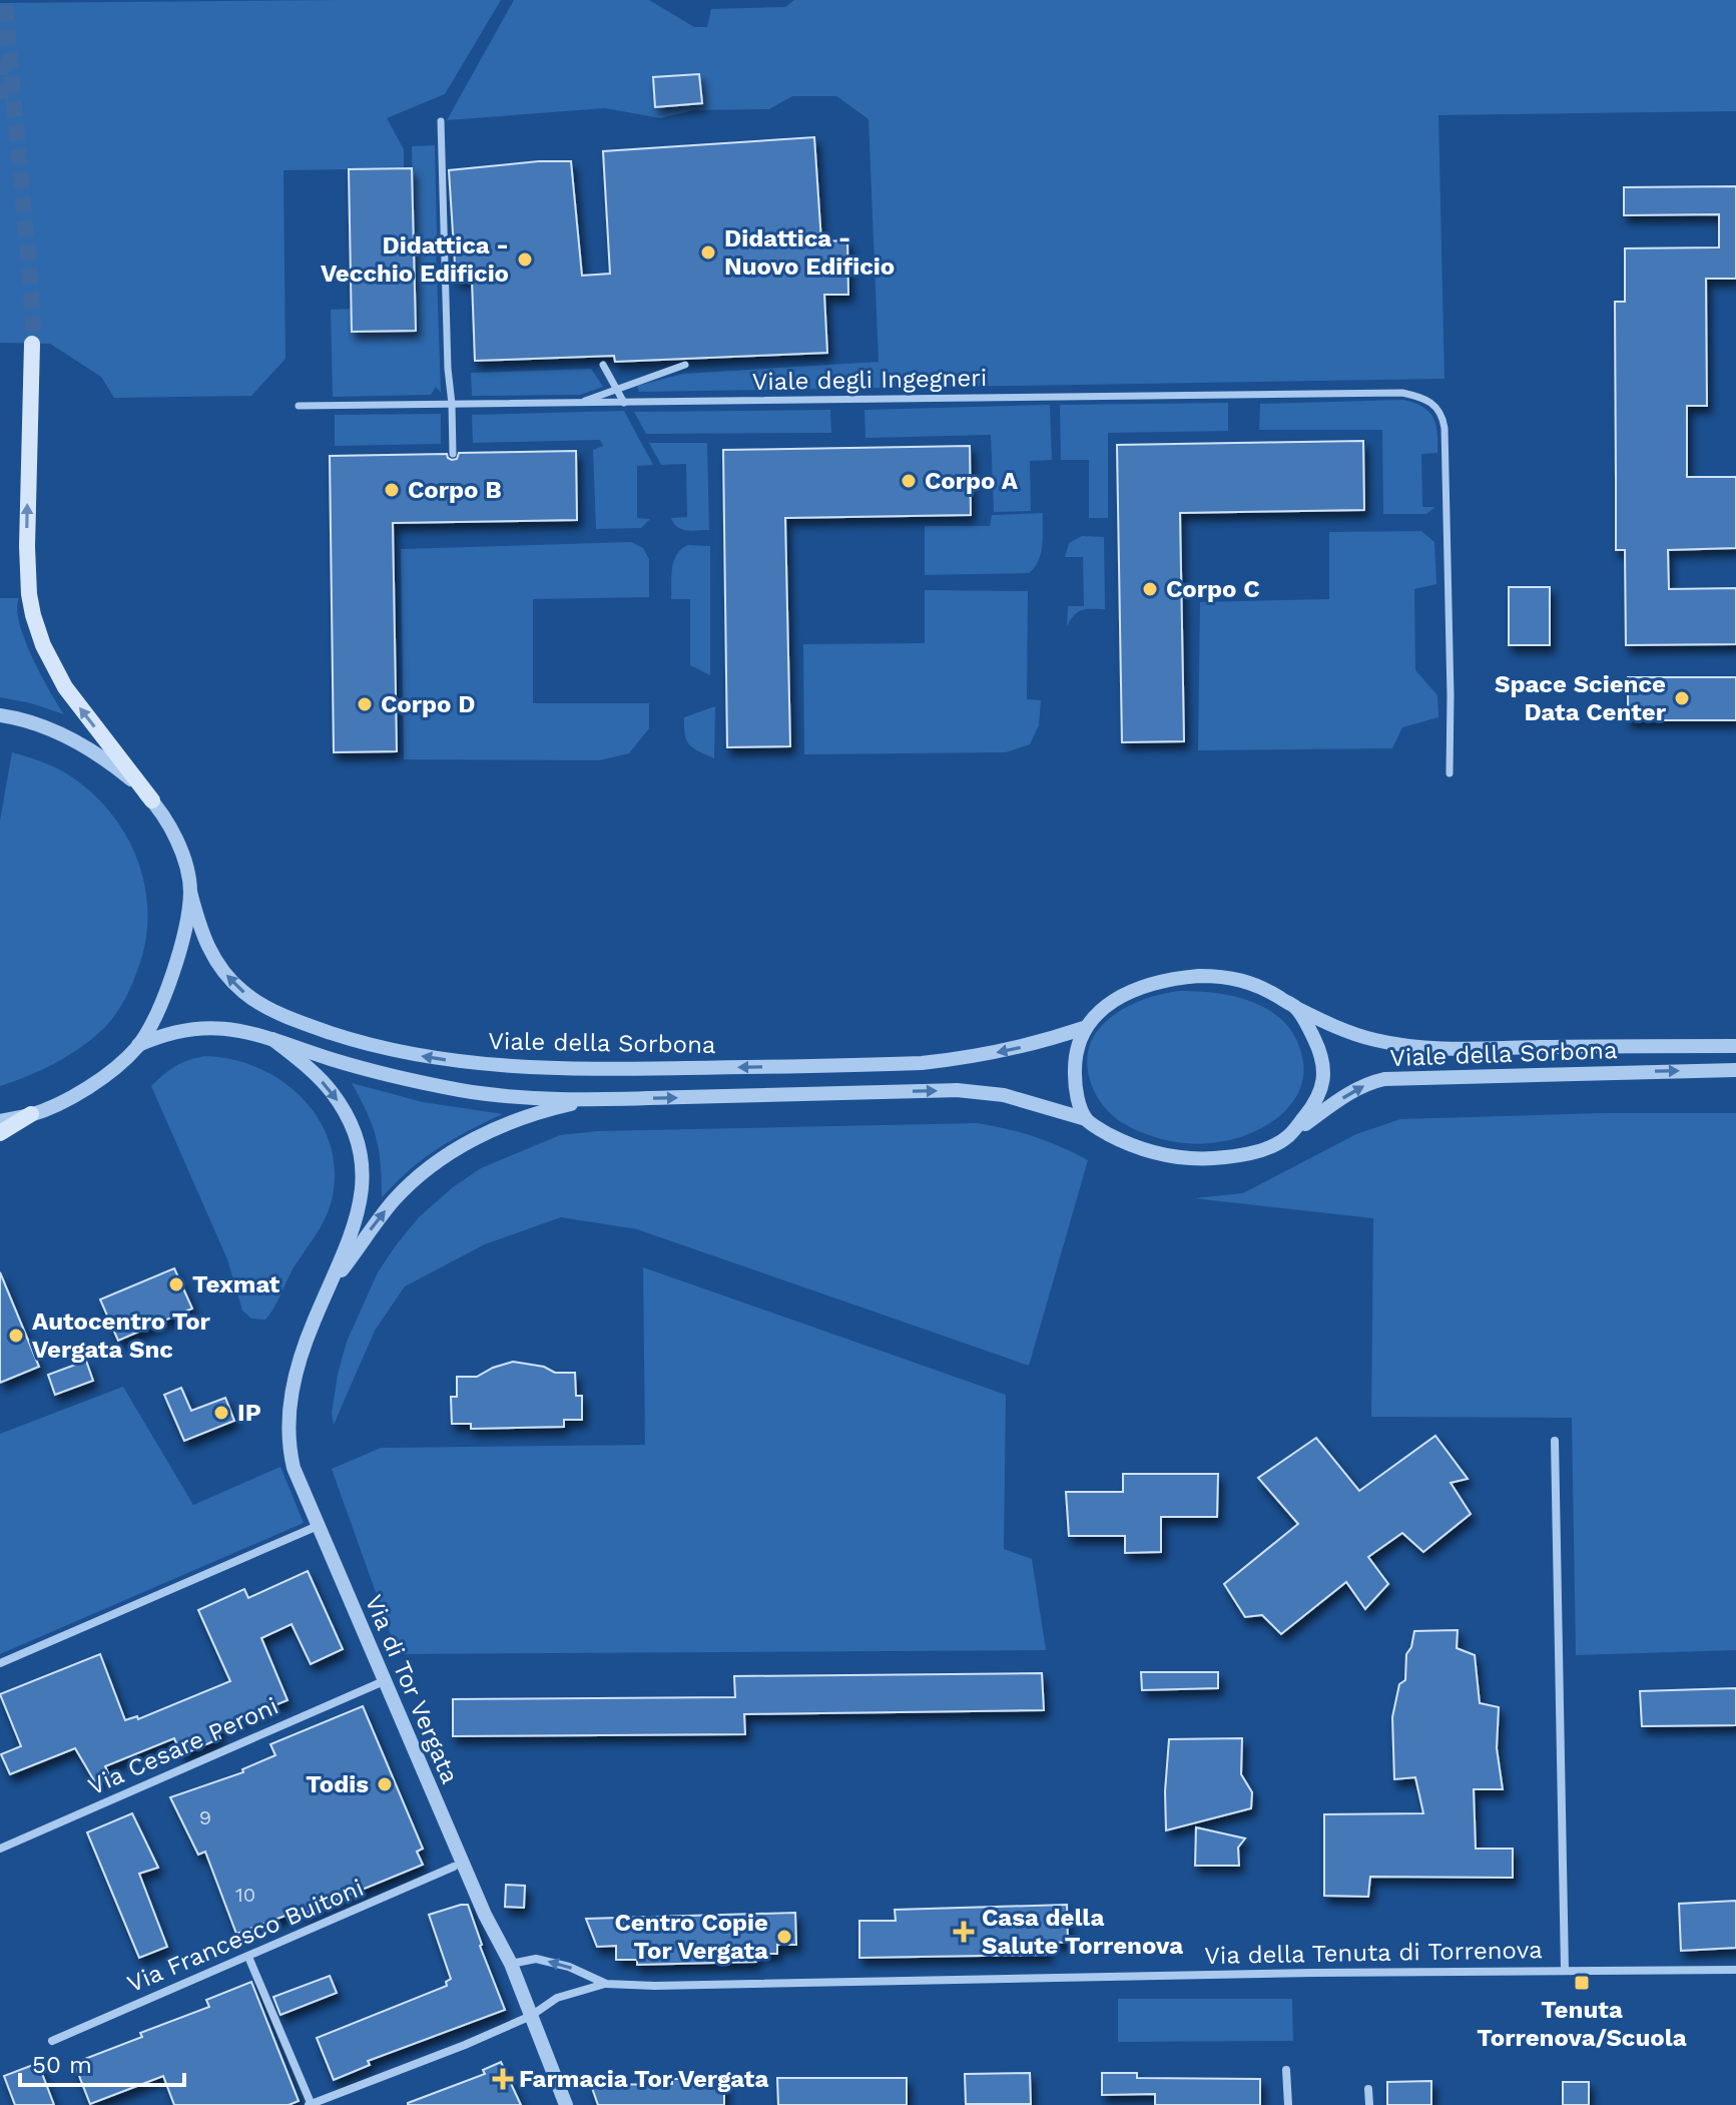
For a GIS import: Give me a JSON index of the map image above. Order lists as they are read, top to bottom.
{
  "streets": {
    "street": [
      "Viale degli Ingegneri",
      "Viale della Sorbona",
      "Via di Tor Vergata",
      "Via Cesare Peroni",
      "Via Francesco Buitoni",
      "Via della Tenuta di Torrenova"
    ]
  },
  "crossings": [
    ["Via di Tor Vergata", "Via Cesare Peroni"],
    ["Via di Tor Vergata", "Via della Tenuta di Torrenova"]
  ],
  "places": {
    "other": [
      "Didattica - Nuovo Edificio",
      "Didattica - Vecchio Edificio",
      "Corpo A",
      "Corpo B",
      "Corpo C",
      "Space Science Data Center",
      "Corpo D",
      "Texmat",
      "Autocentro Tor Vergata Snc",
      "IP",
      "Todis",
      "Centro Copie Tor Vergata"
    ],
    "health": ["Casa della Salute Torrenova", "Farmacia Tor Vergata"],
    "transit": ["Tenuta Torrenova/Scuola"]
  },
  "house_numbers": ["9", "10"],
  "scale_bar": "50 m"
}
